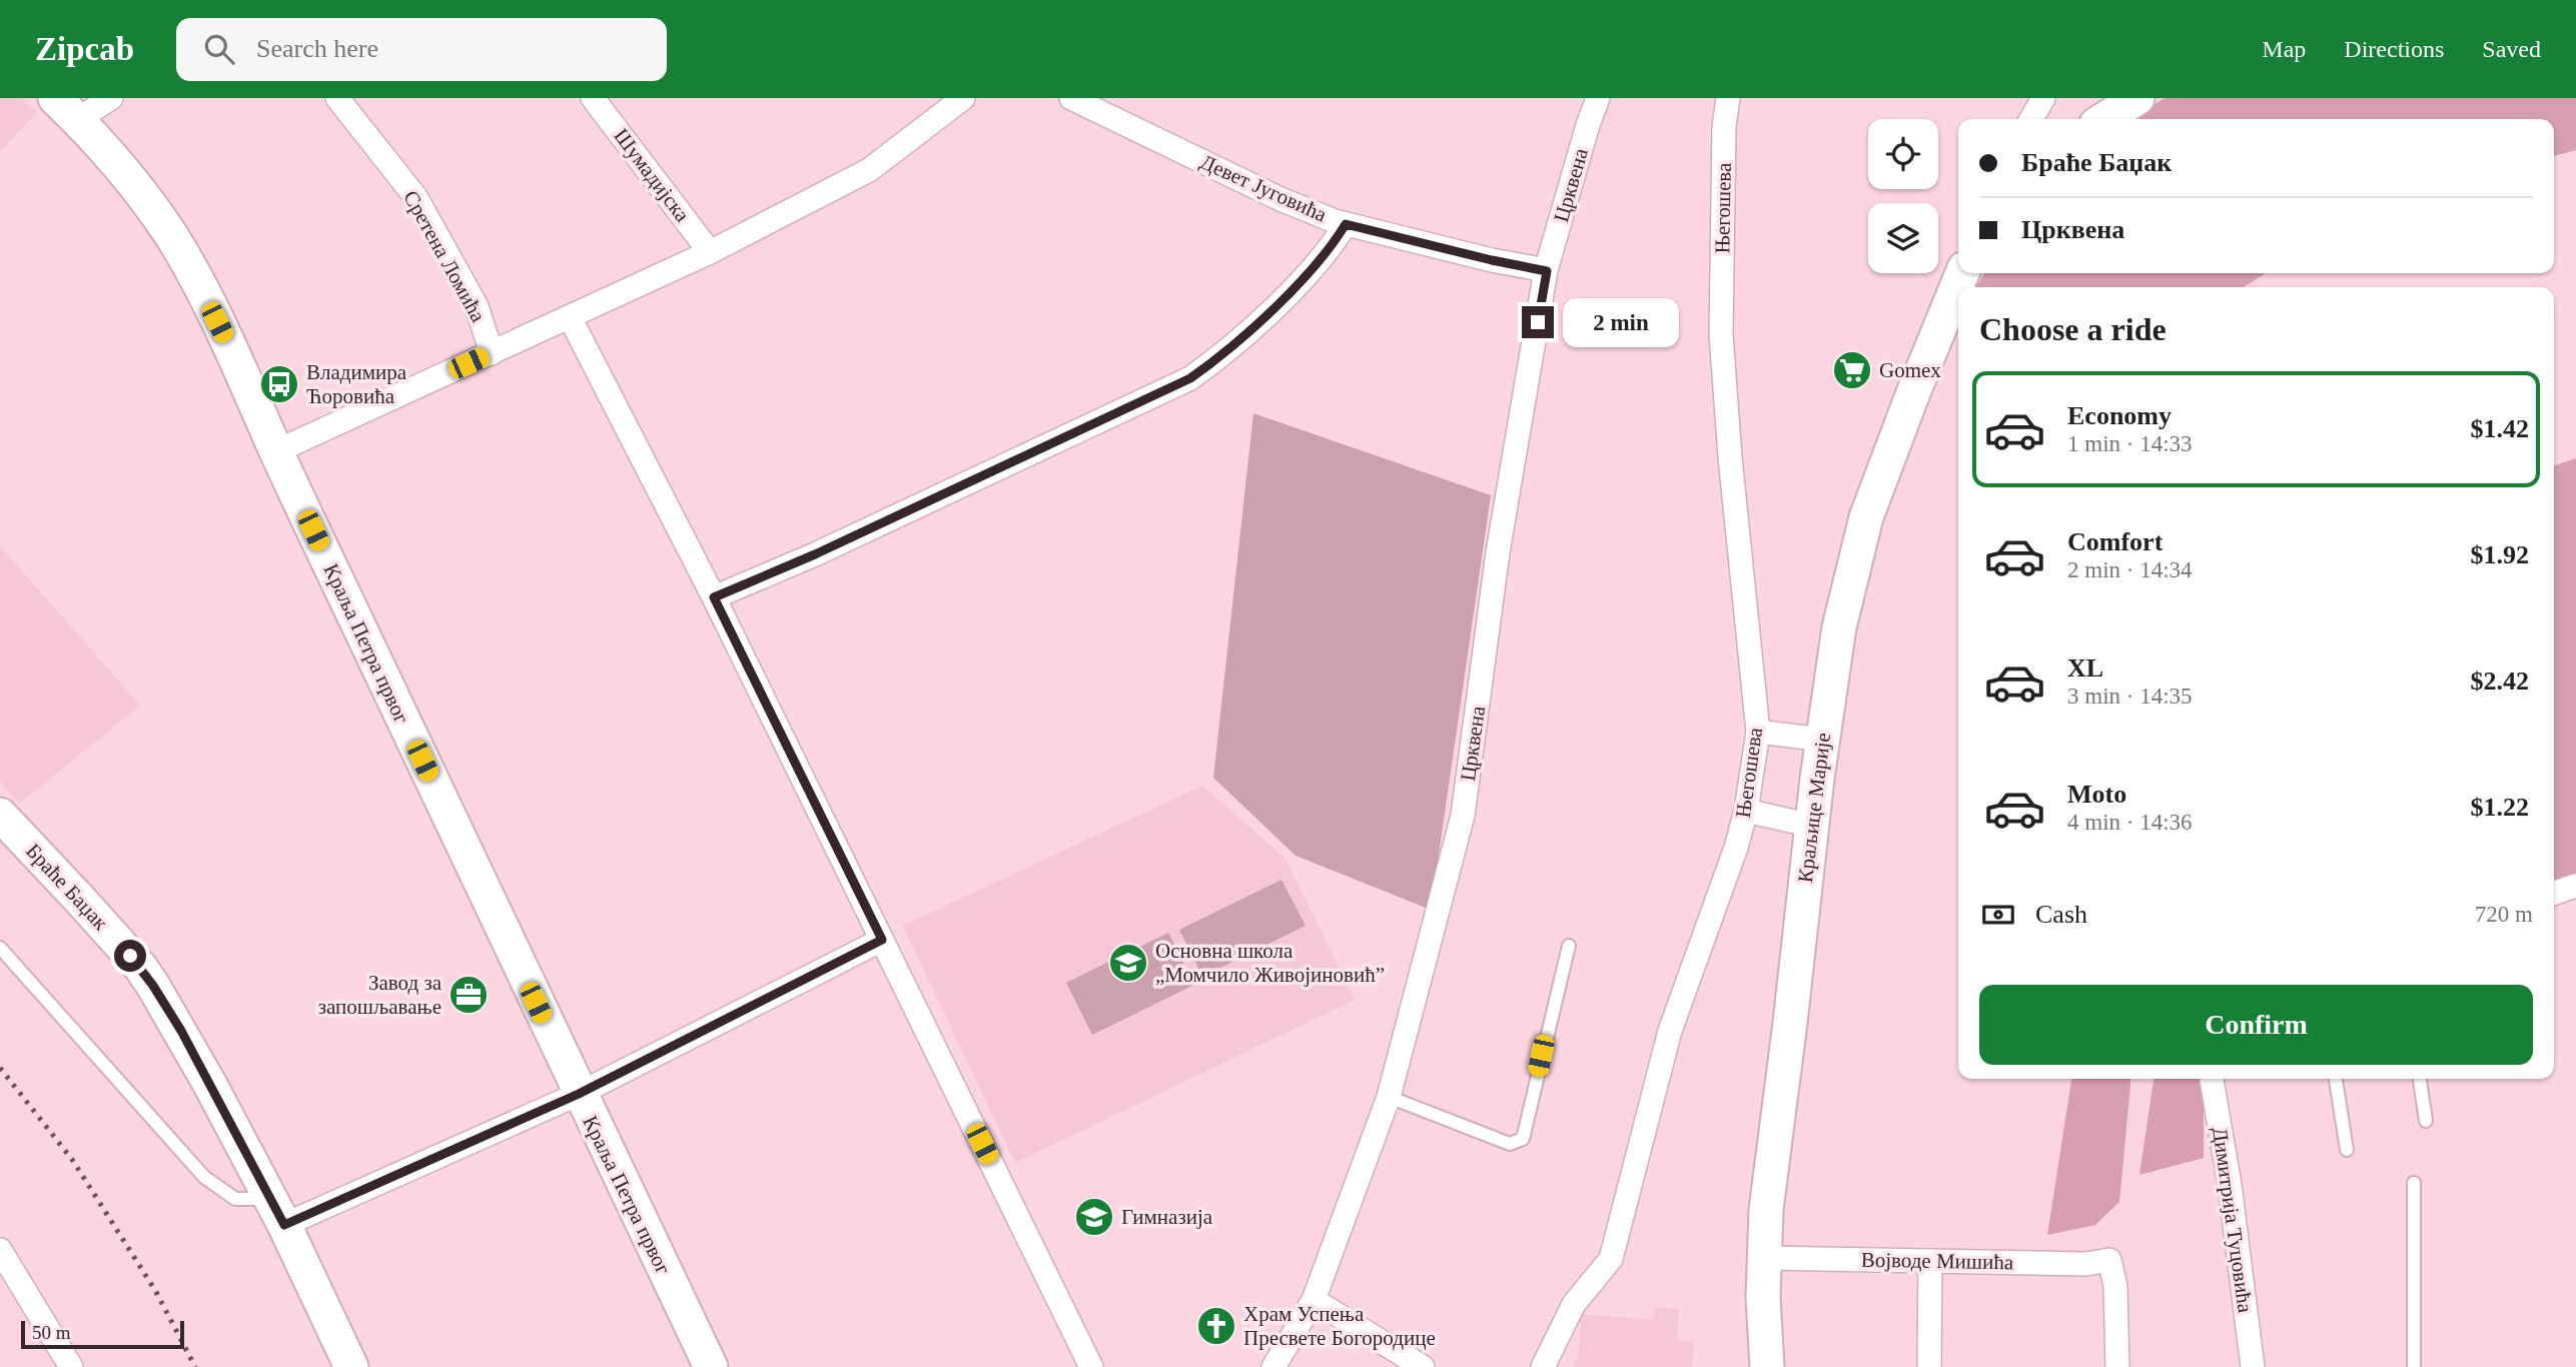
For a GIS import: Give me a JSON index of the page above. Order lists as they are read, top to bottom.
{
  "streets": {
    "street": [
      "Шумадијска",
      "Црквена",
      "Девет Југовића",
      "Његошева",
      "Сретена Ломића",
      "Краља Петра првог",
      "Краљице Марије",
      "Браће Баџак",
      "Димитрија Туцовића",
      "Војводе Мишића"
    ]
  },
  "crossings": [
    ["Црквена", "Девет Југовића"],
    ["Краљице Марије", "Војводе Мишића"]
  ],
  "places": {
    "supermarket": ["Gomex"],
    "bus stop": ["Владимира Ћоровића"],
    "school or university": ["Основна школа „Момчило Живојиновић”", "Гимназија"],
    "office": ["Завод за запошљавање"],
    "church": ["Храм Успења Пресвете Богородице"]
  },
  "scale_bar": "50 m",
  "page": {
    "header": "Zipcab",
    "search": "Search here",
    "nav": ["Map", "Directions", "Saved"],
    "banner": ["Браће Баџак", "Црквена"],
    "heading": "Choose a ride",
    "bubble": "2 min",
    "list": [
      {
        "name": "Economy",
        "note": "1 min · 14:33",
        "value": "$1.42"
      },
      {
        "name": "Comfort",
        "note": "2 min · 14:34",
        "value": "$1.92"
      },
      {
        "name": "XL",
        "note": "3 min · 14:35",
        "value": "$2.42"
      },
      {
        "name": "Moto",
        "note": "4 min · 14:36",
        "value": "$1.22"
      }
    ],
    "pay": ["Cash", "720 m"],
    "buttons": "Confirm",
    "scale": "50 m"
  }
}
